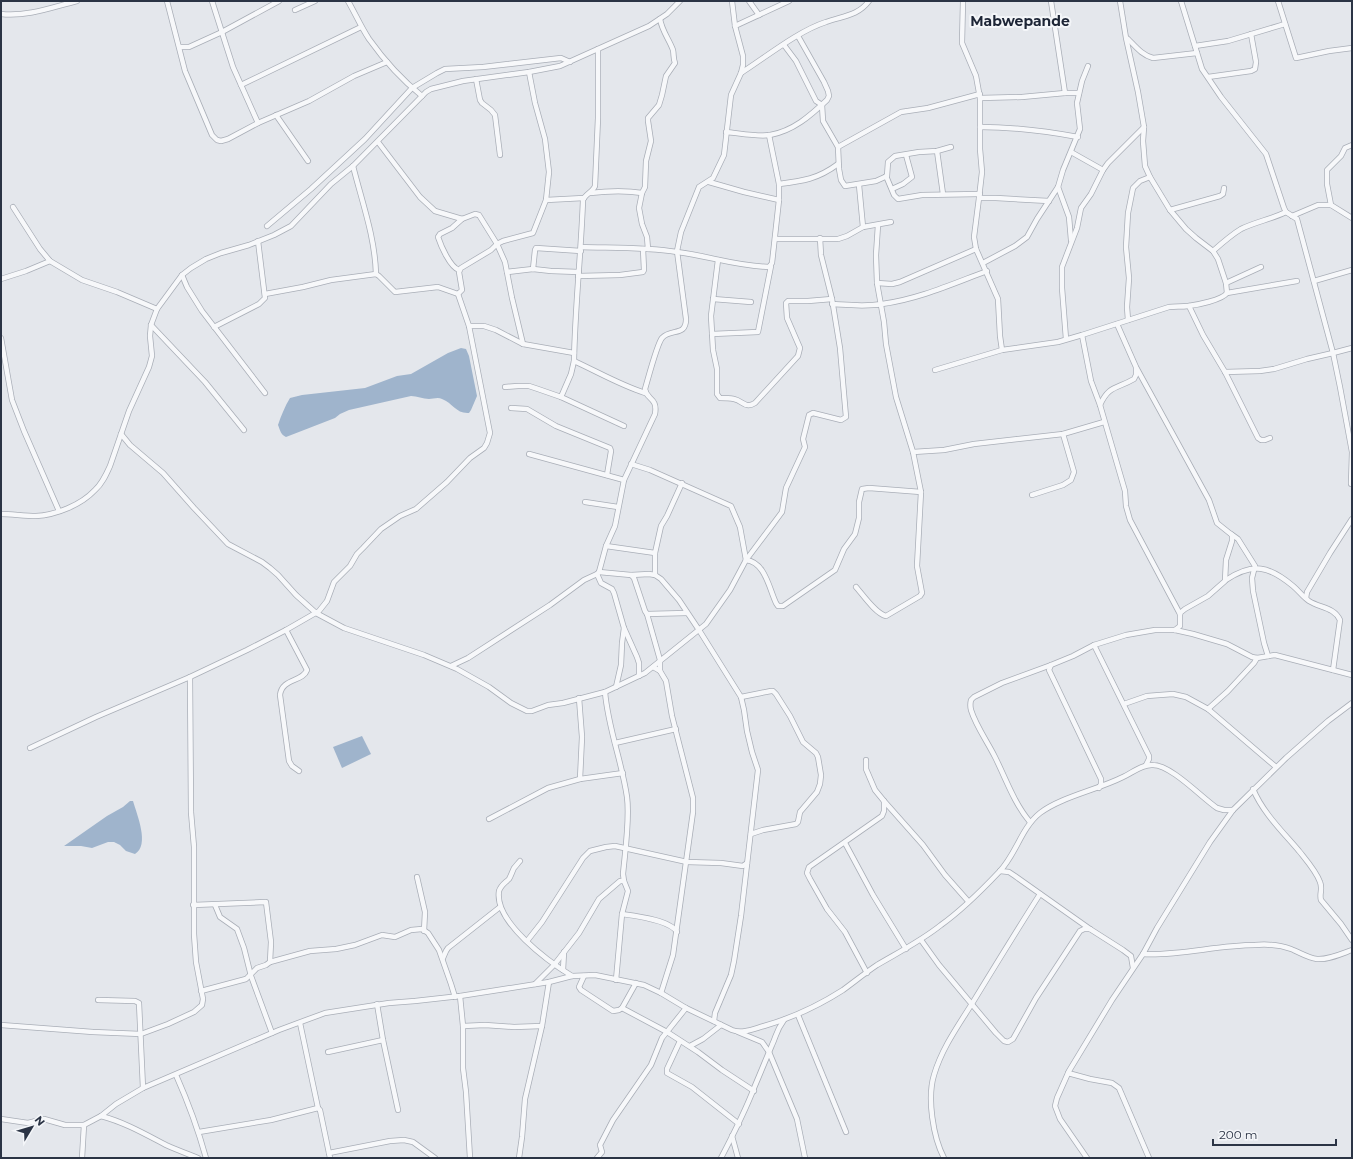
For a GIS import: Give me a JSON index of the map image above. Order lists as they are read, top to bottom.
{
  "districts": ["Mabwepande"],
  "scale_bar": "200 m",
  "north": "top right"
}
